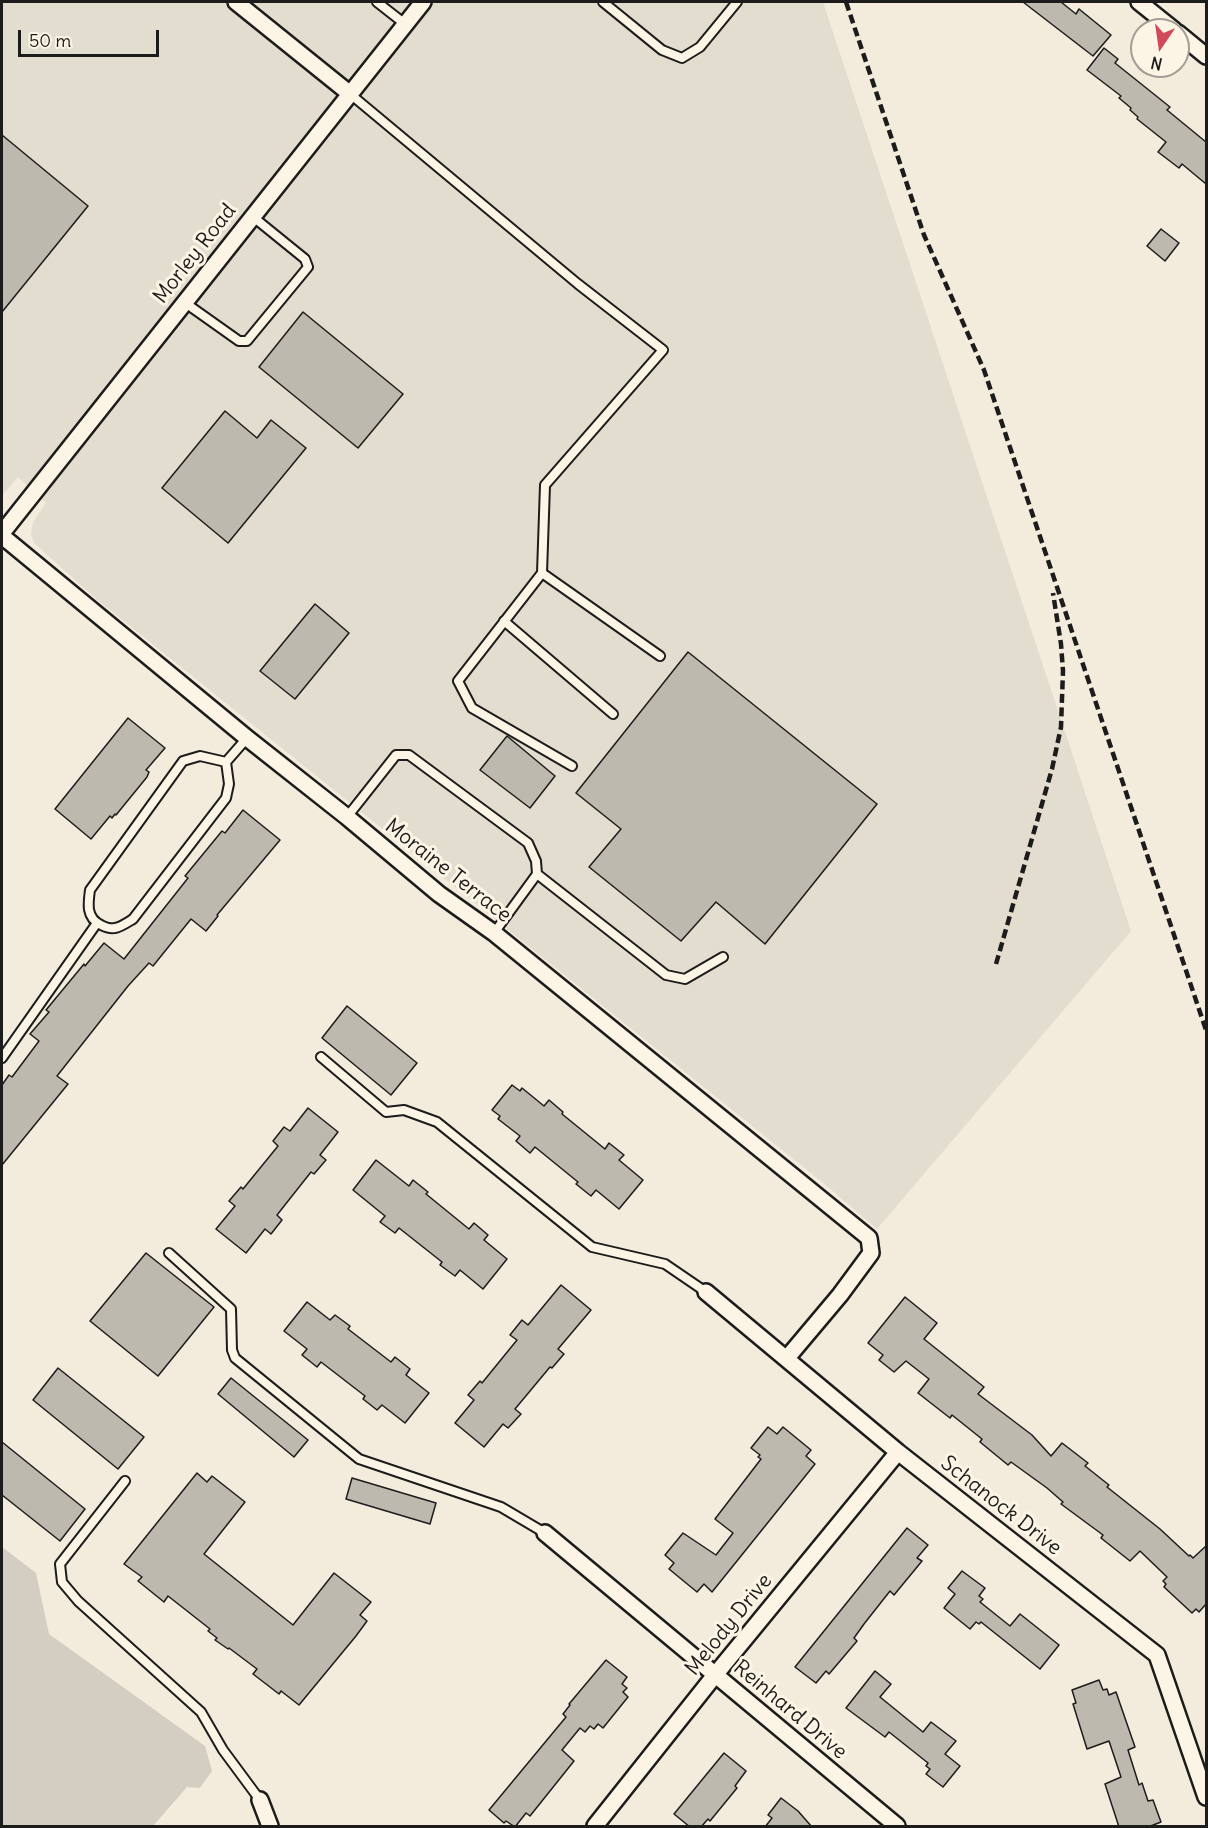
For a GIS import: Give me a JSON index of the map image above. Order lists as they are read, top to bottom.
{
  "streets": {
    "street": [
      "Morley Road",
      "Moraine Terrace",
      "Schanock Drive",
      "Melody Drive",
      "Reinhard Drive"
    ]
  },
  "crossings": [
    ["Morley Road", "Moraine Terrace"],
    ["Moraine Terrace", "Schanock Drive"],
    ["Schanock Drive", "Melody Drive"],
    ["Melody Drive", "Reinhard Drive"]
  ],
  "scale_bar": "50 m",
  "north": "bottom"
}
